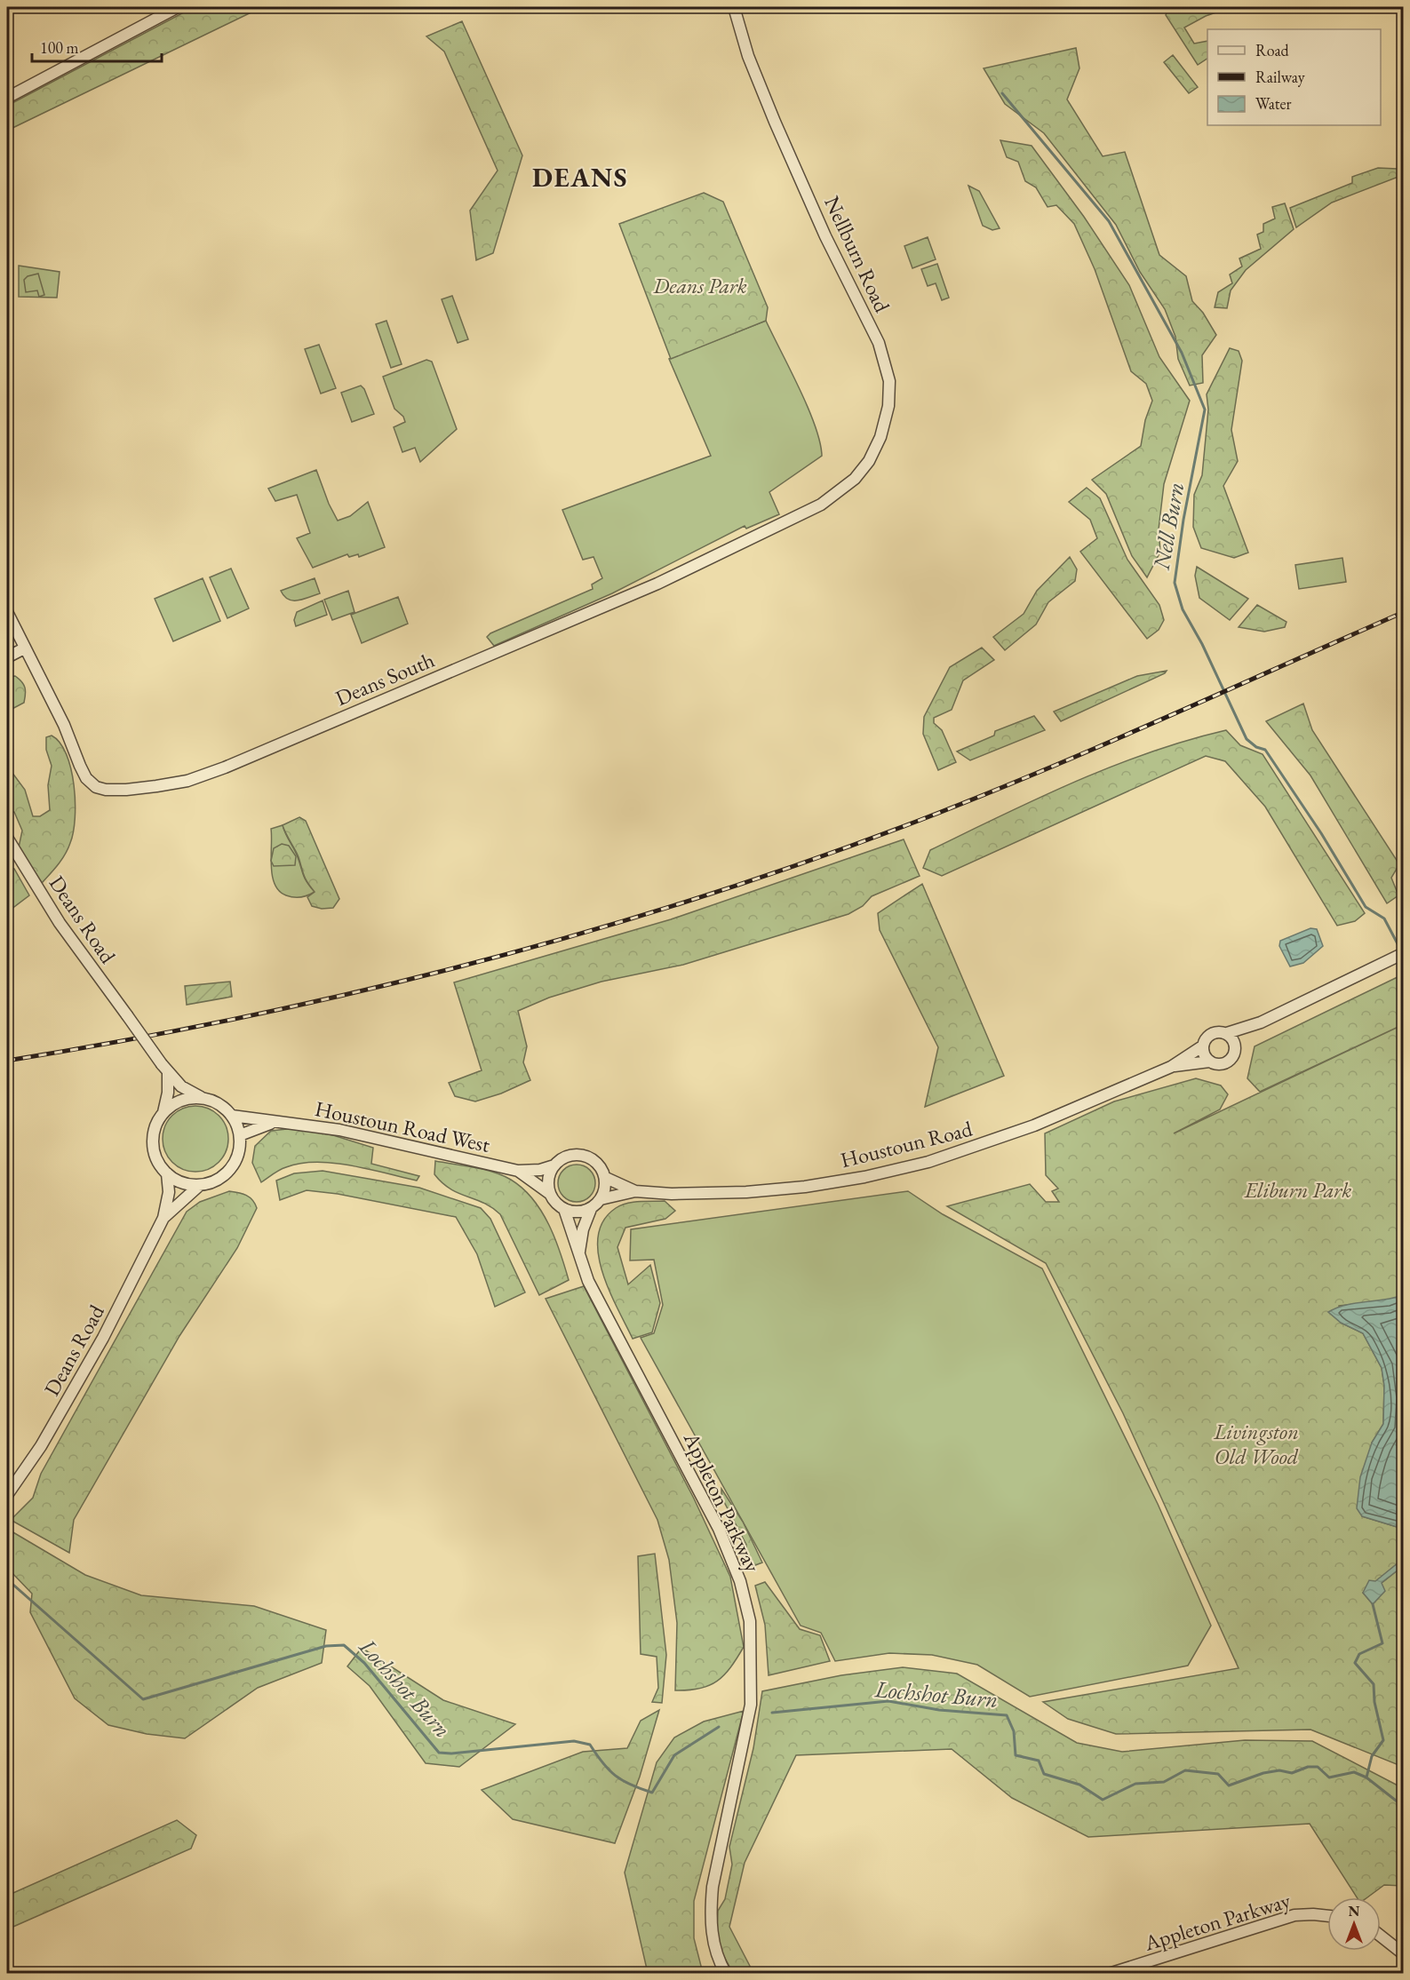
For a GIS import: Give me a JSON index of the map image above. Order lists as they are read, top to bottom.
{
  "streets": {
    "street": [
      "Nellburn Road",
      "Deans South",
      "Deans Road",
      "Houstoun Road West",
      "Houstoun Road",
      "Appleton Parkway"
    ]
  },
  "crossings": [
    ["Nellburn Road", "Deans South"],
    ["Deans Road", "Houstoun Road West"],
    ["Houstoun Road West", "Houstoun Road"],
    ["Houstoun Road West", "Appleton Parkway"],
    ["Houstoun Road", "Appleton Parkway"]
  ],
  "districts": ["DEANS"],
  "water": ["Nell Burn", "Lochshot Burn"],
  "parks": ["Deans Park", "Eliburn Park", "Livingston Old Wood"],
  "legend": ["Road", "Railway", "Water"],
  "scale_bar": "100 m",
  "north": "top"
}
